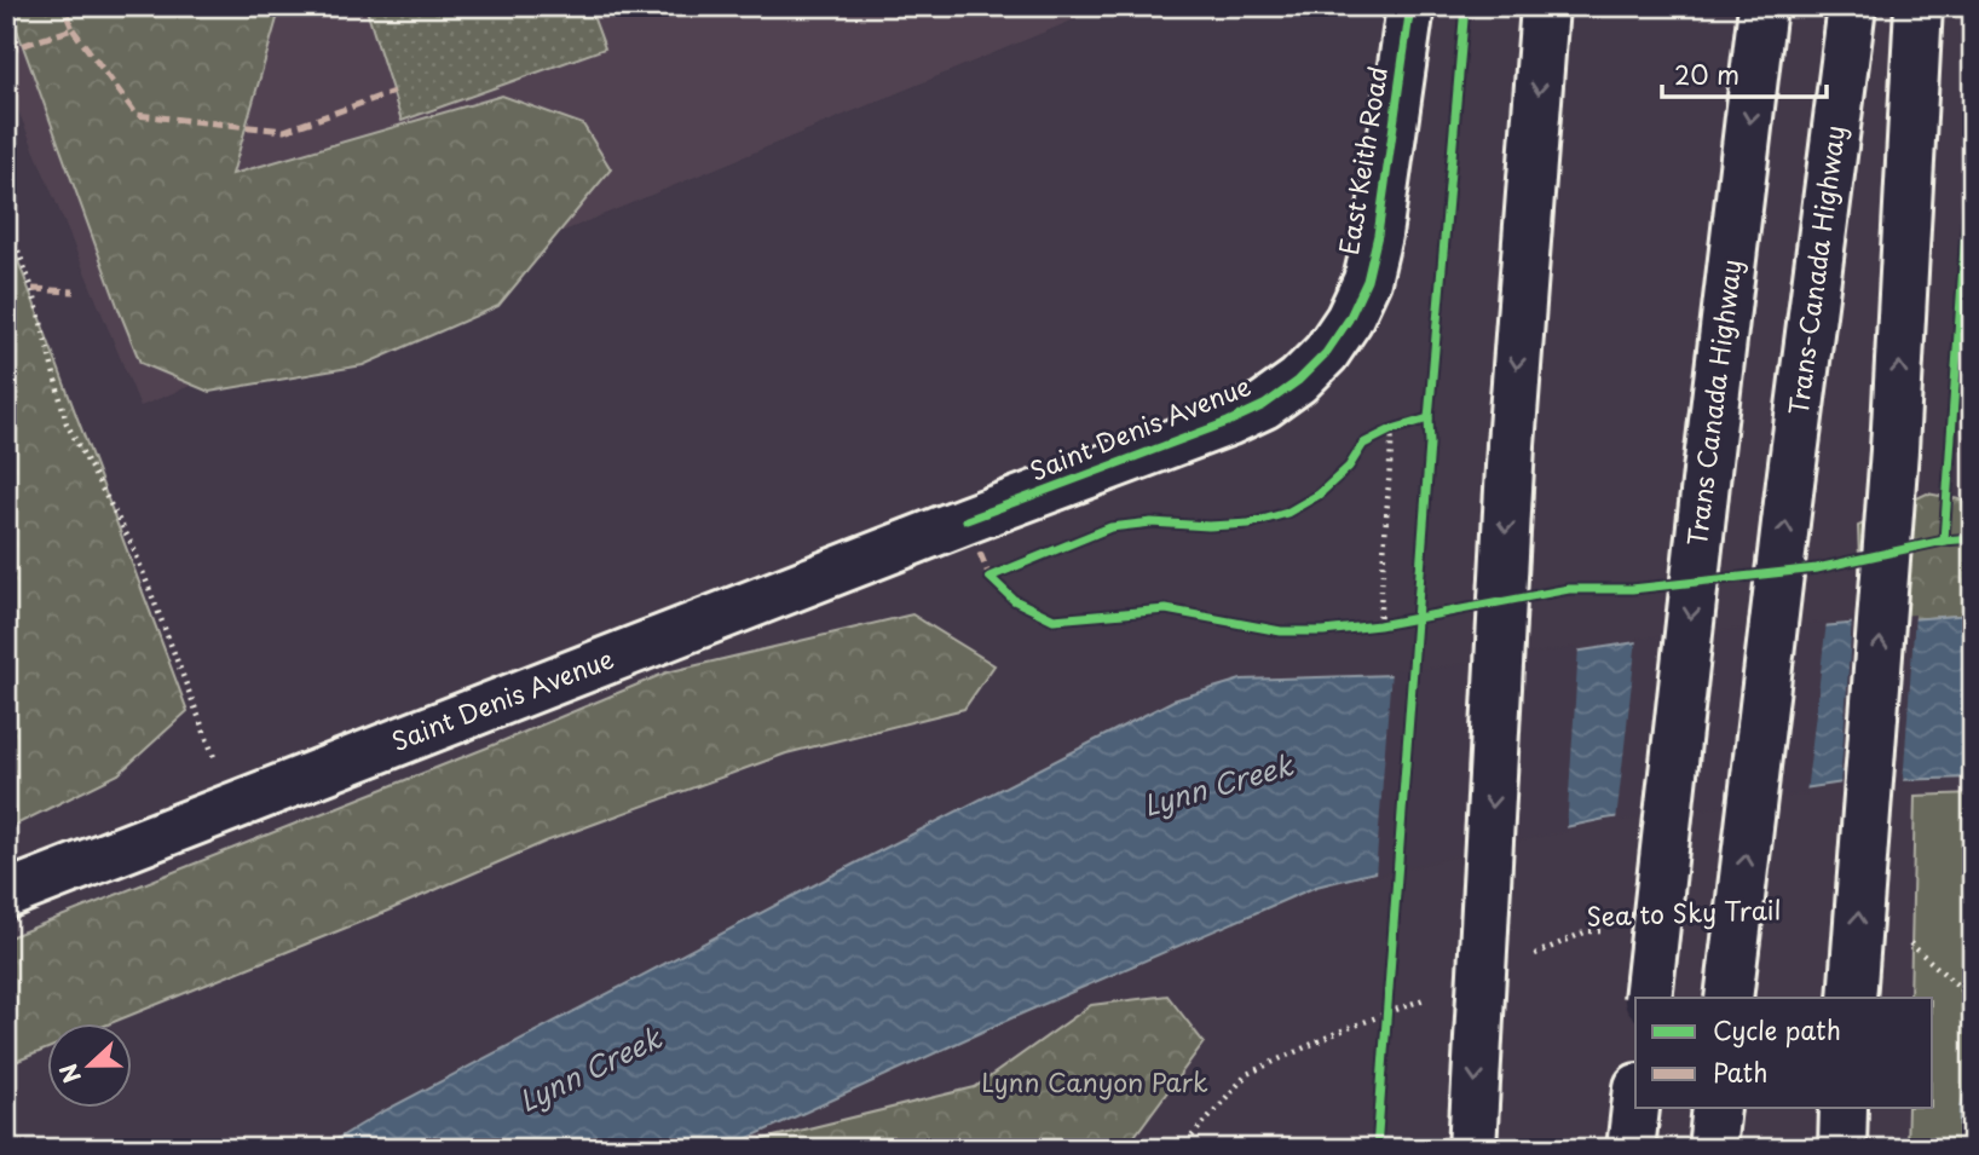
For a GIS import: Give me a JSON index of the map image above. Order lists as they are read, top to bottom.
{
  "streets": {
    "main road": [
      "East Keith Road",
      "Trans-Canada Highway",
      "Trans Canada Highway",
      "Saint Denis Avenue"
    ],
    "path": ["Sea to Sky Trail"]
  },
  "crossings": [
    ["East Keith Road", "Saint Denis Avenue"]
  ],
  "water": ["Lynn Creek"],
  "parks": ["Lynn Canyon Park"],
  "legend": ["Cycle path", "Path"],
  "scale_bar": "20 m",
  "north": "left"
}
